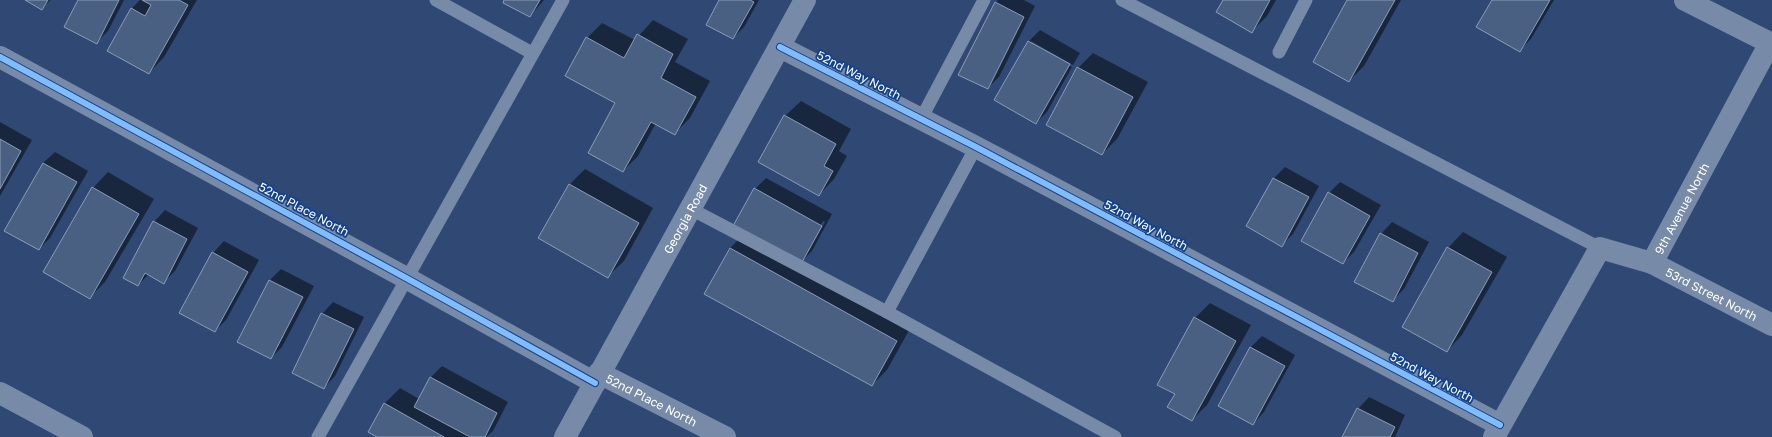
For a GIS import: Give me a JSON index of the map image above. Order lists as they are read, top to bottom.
{
  "streets": {
    "street": [
      "52nd Way North",
      "52nd Place North",
      "9th Avenue North",
      "Georgia Road",
      "53rd Street North"
    ]
  },
  "crossings": [
    ["52nd Way North", "Georgia Road"],
    ["52nd Place North", "Georgia Road"],
    ["9th Avenue North", "53rd Street North"]
  ]
}
